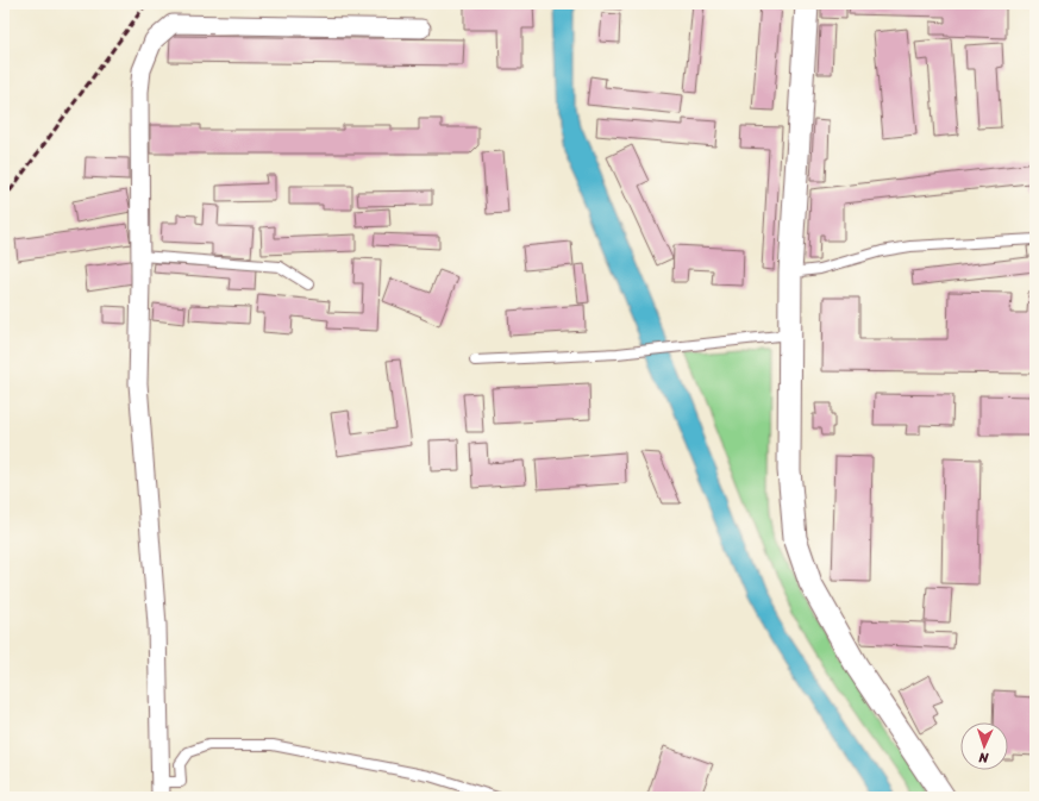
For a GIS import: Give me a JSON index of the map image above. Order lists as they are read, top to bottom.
{
  "north": "bottom"
}
